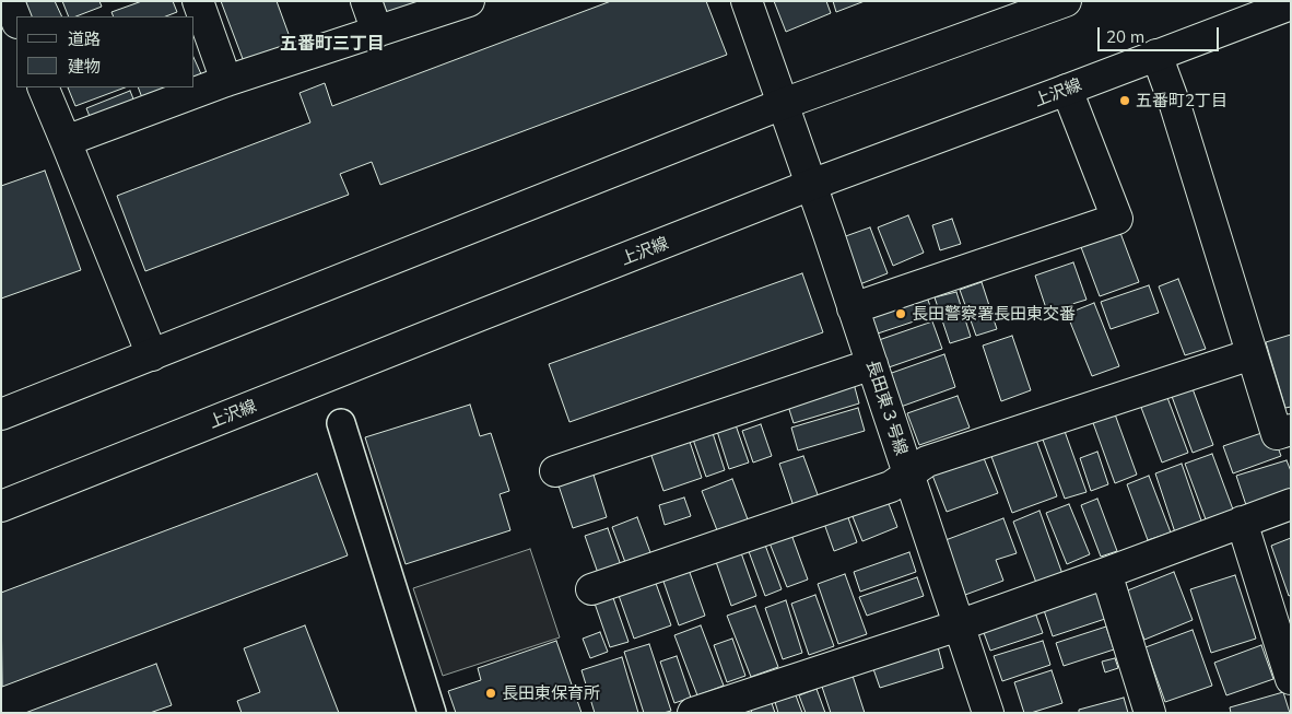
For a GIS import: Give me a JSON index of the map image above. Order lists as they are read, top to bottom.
{
  "streets": {
    "street": ["上沢線", "長田東３号線"]
  },
  "crossings": [
    ["上沢線", "長田東３号線"]
  ],
  "districts": ["五番町三丁目"],
  "places": ["五番町2丁目", "長田警察署長田東交番", "長田東保育所"],
  "legend": ["道路", "建物"],
  "scale_bar": "20 m"
}
